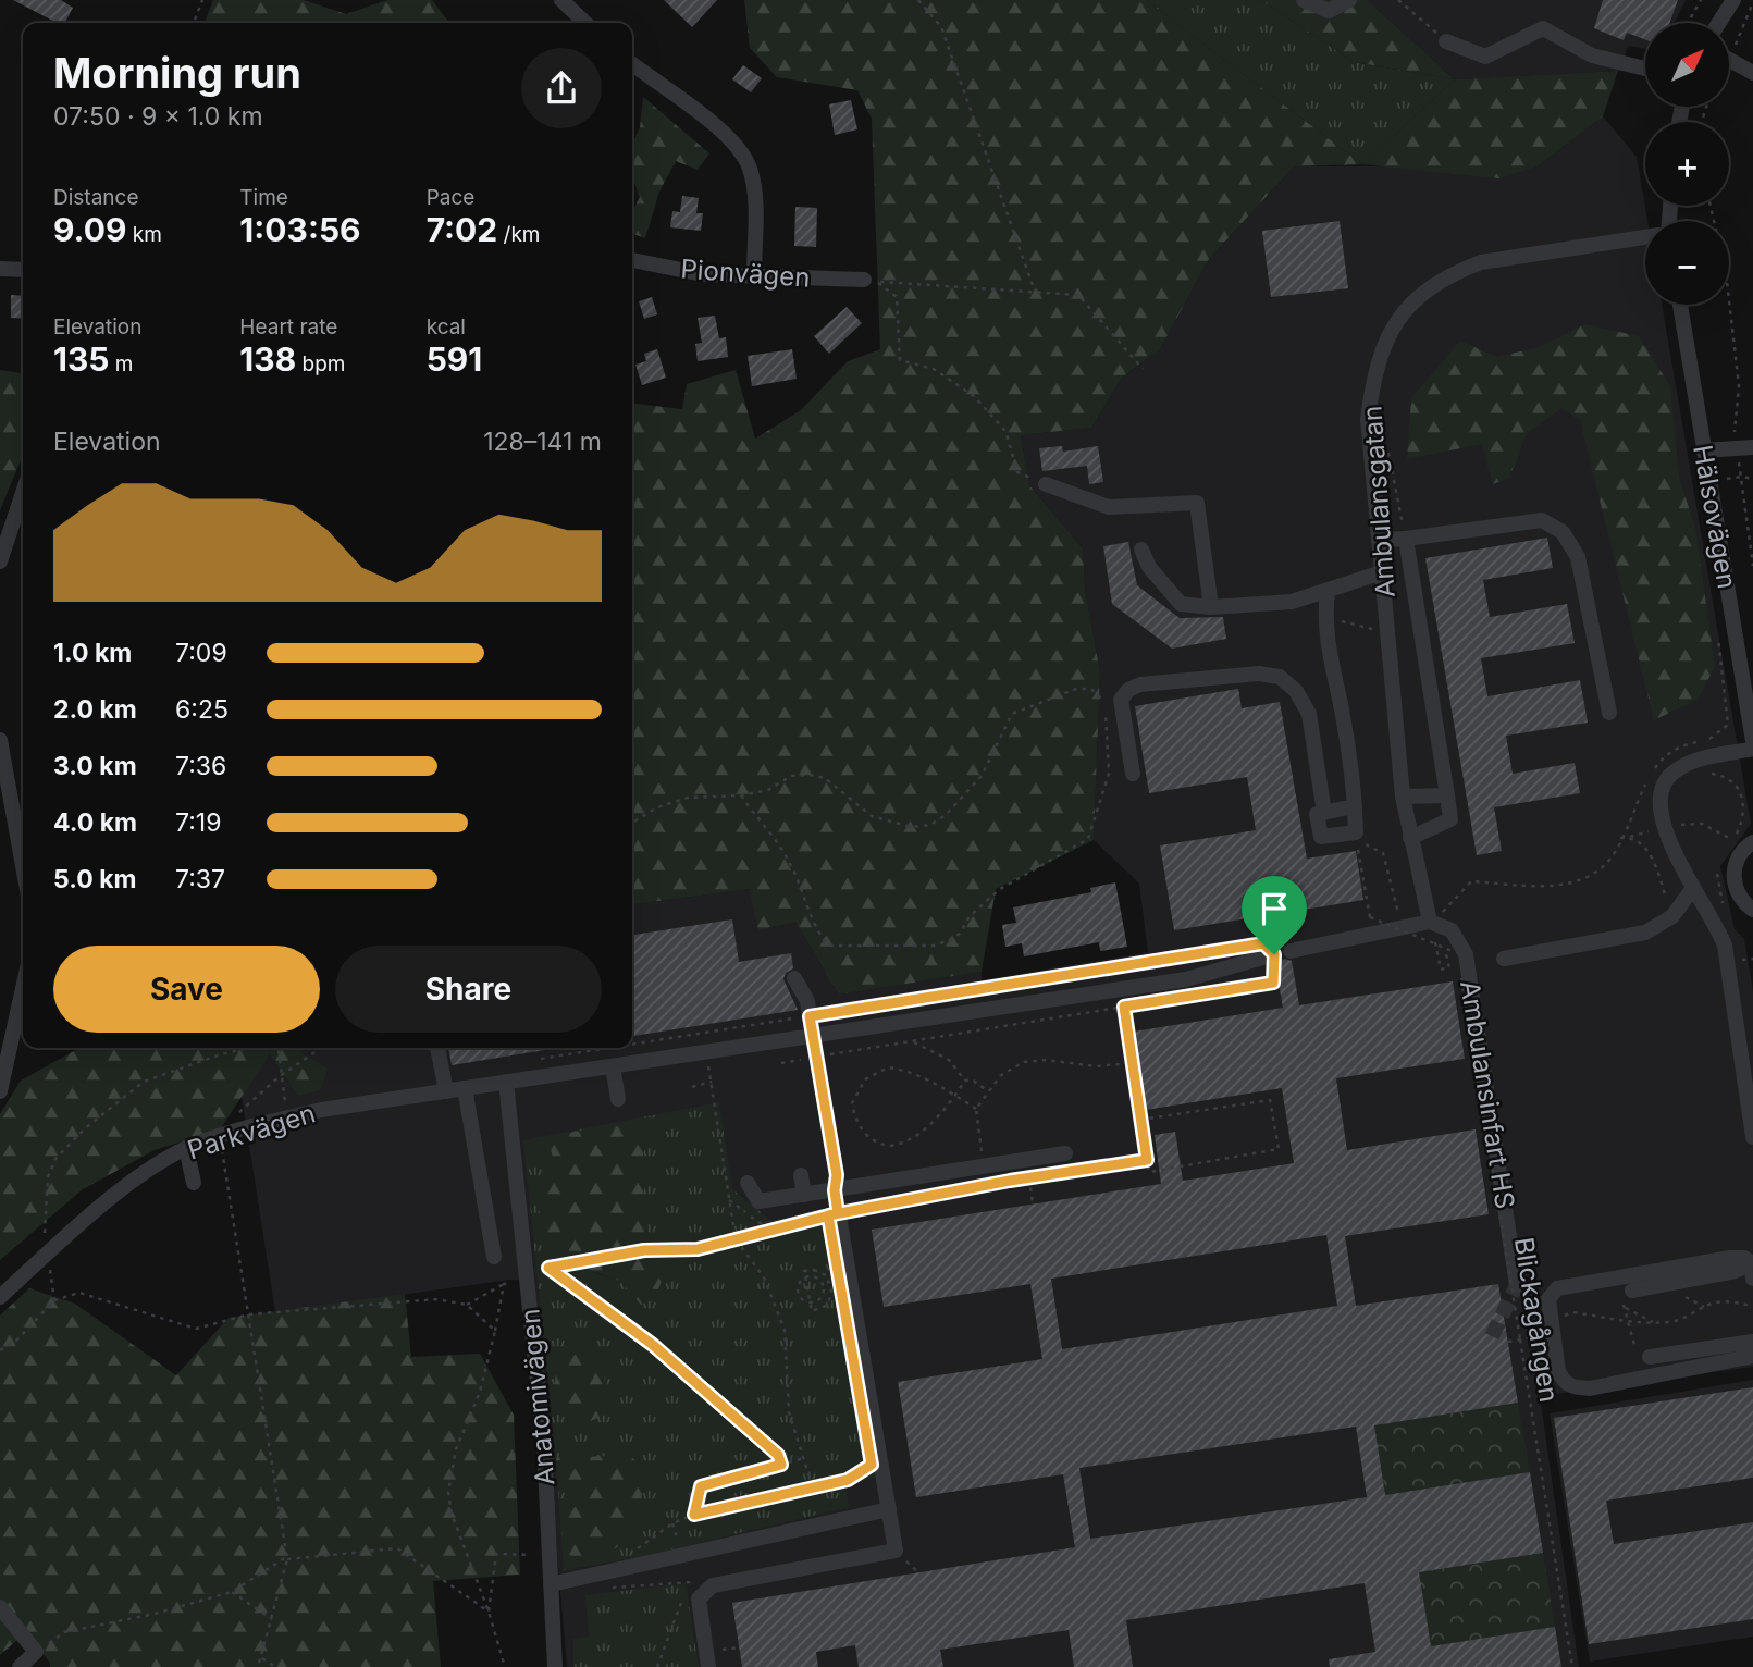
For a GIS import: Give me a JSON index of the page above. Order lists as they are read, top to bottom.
{
  "streets": {
    "street": [
      "Pionvägen",
      "Ambulansgatan",
      "Hälsovägen",
      "Ambulansinfart HS",
      "Parkvägen",
      "Anatomivägen"
    ],
    "path": ["Blickagången"]
  },
  "crossings": [
    ["Ambulansgatan", "Ambulansinfart HS"],
    ["Parkvägen", "Anatomivägen"]
  ],
  "north": "top right",
  "page": {
    "map_buttons": ["+", "−"],
    "heading": ["Morning run", "07:50 · 9 × 1.0 km"],
    "stats": [
      ["Distance", "9.09 km"],
      ["Time", "1:03:56"],
      ["Pace", "7:02 /km"],
      ["Elevation", "135 m"],
      ["Heart rate", "138 bpm"],
      ["kcal", "591"]
    ],
    "chart": ["Elevation", "128–141 m"],
    "list": [
      {
        "name": "1.0 km",
        "note": "7:09"
      },
      {
        "name": "2.0 km",
        "note": "6:25"
      },
      {
        "name": "3.0 km",
        "note": "7:36"
      },
      {
        "name": "4.0 km",
        "note": "7:19"
      },
      {
        "name": "5.0 km",
        "note": "7:37"
      }
    ],
    "buttons": ["Save", "Share"]
  }
}
